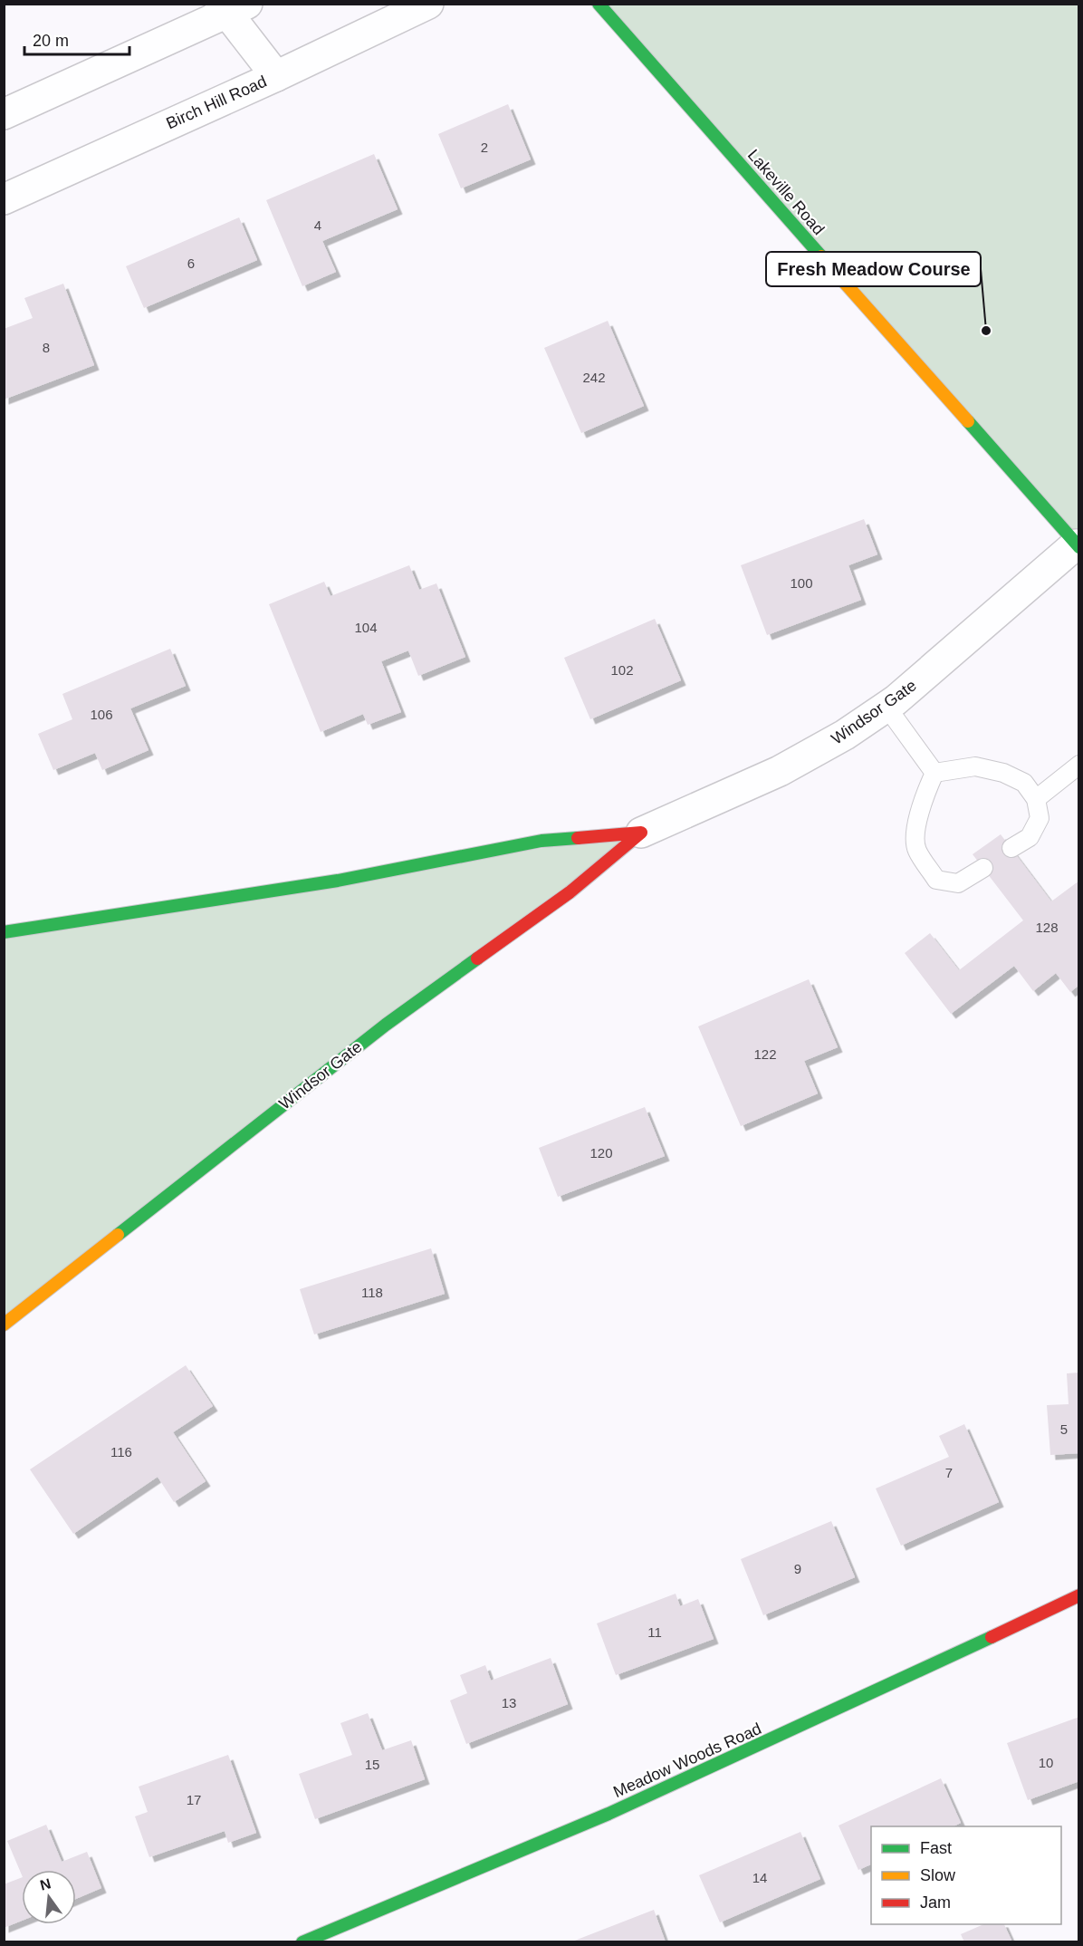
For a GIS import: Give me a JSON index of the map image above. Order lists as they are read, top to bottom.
{
  "streets": {
    "street": [
      "Birch Hill Road",
      "Lakeville Road",
      "Windsor Gate",
      "Meadow Woods Road"
    ]
  },
  "crossings": [
    ["Lakeville Road", "Windsor Gate"]
  ],
  "places": ["Fresh Meadow Course"],
  "house_numbers": [
    "2",
    "4",
    "6",
    "8",
    "242",
    "100",
    "104",
    "102",
    "106",
    "128",
    "122",
    "120",
    "118",
    "5",
    "116",
    "7",
    "9",
    "11",
    "13",
    "10",
    "15",
    "17",
    "14"
  ],
  "legend": ["Fast", "Slow", "Jam"],
  "scale_bar": "20 m",
  "north": "top"
}
